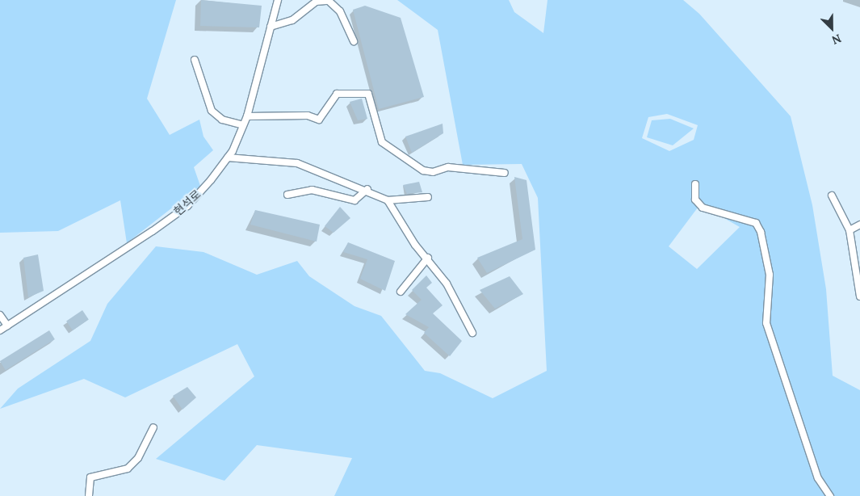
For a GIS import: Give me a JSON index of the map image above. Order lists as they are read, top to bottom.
{
  "streets": {
    "street": ["현석로"]
  },
  "north": "bottom right"
}
